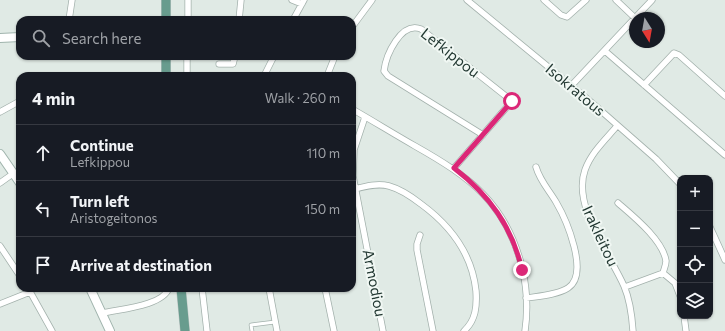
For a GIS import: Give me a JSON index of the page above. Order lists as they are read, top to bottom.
{
  "streets": {
    "street": [
      "Lefkippou",
      "Isokratous",
      "Irakleitou",
      "Armodiou"
    ]
  },
  "crossings": [
    ["Isokratous", "Irakleitou"]
  ],
  "north": "bottom",
  "page": {
    "search": "Search here",
    "heading": ["4 min", "Walk · 260 m"],
    "list": [
      ["Continue", "Lefkippou", "110 m"],
      ["Turn left", "Aristogeitonos", "150 m"],
      "Arrive at destination"
    ],
    "map_buttons": ["+", "−"]
  }
}
